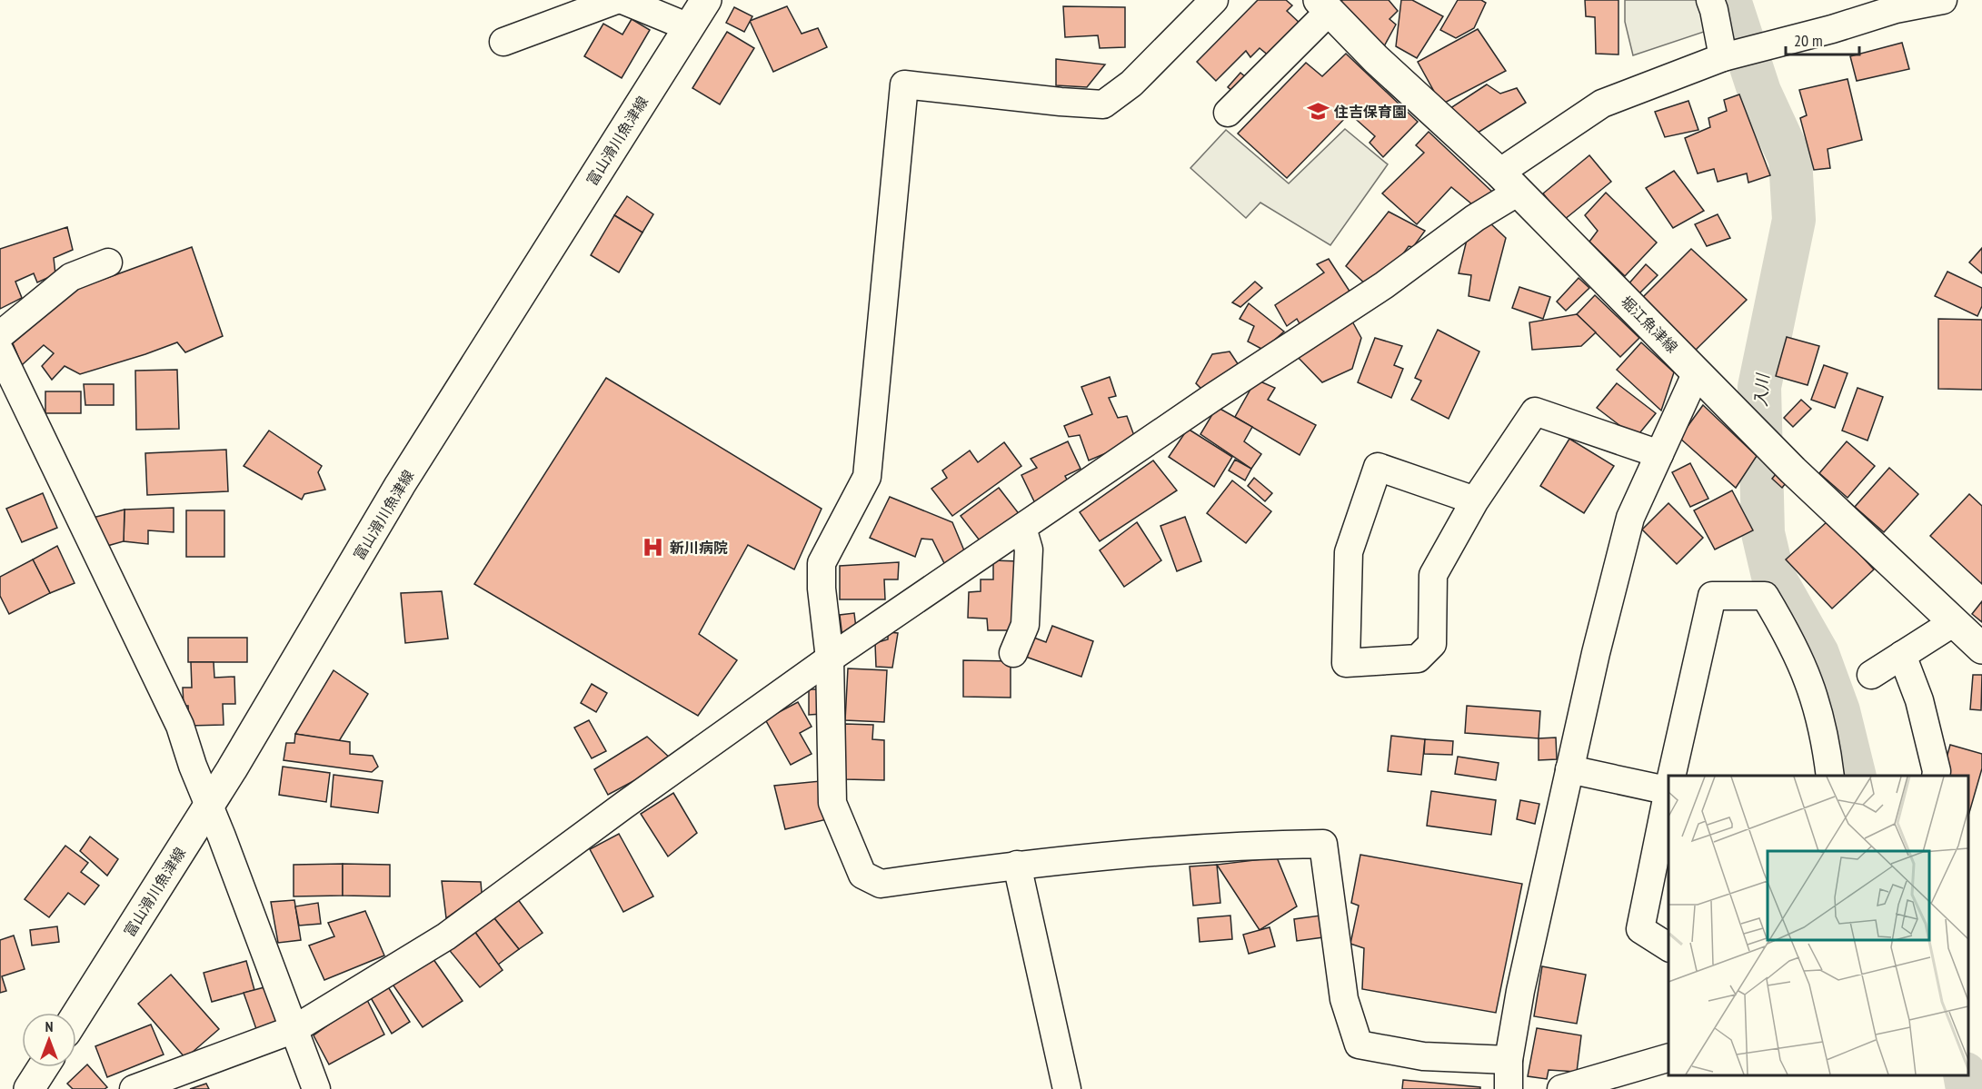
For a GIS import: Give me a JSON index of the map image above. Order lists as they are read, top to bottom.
{
  "streets": {
    "main road": ["富山滑川魚津線", "堀江魚津線"]
  },
  "water": ["入川"],
  "places": {
    "school or university": ["住吉保育園"],
    "hospital": ["新川病院"]
  },
  "scale_bar": "20 m",
  "north": "top"
}
